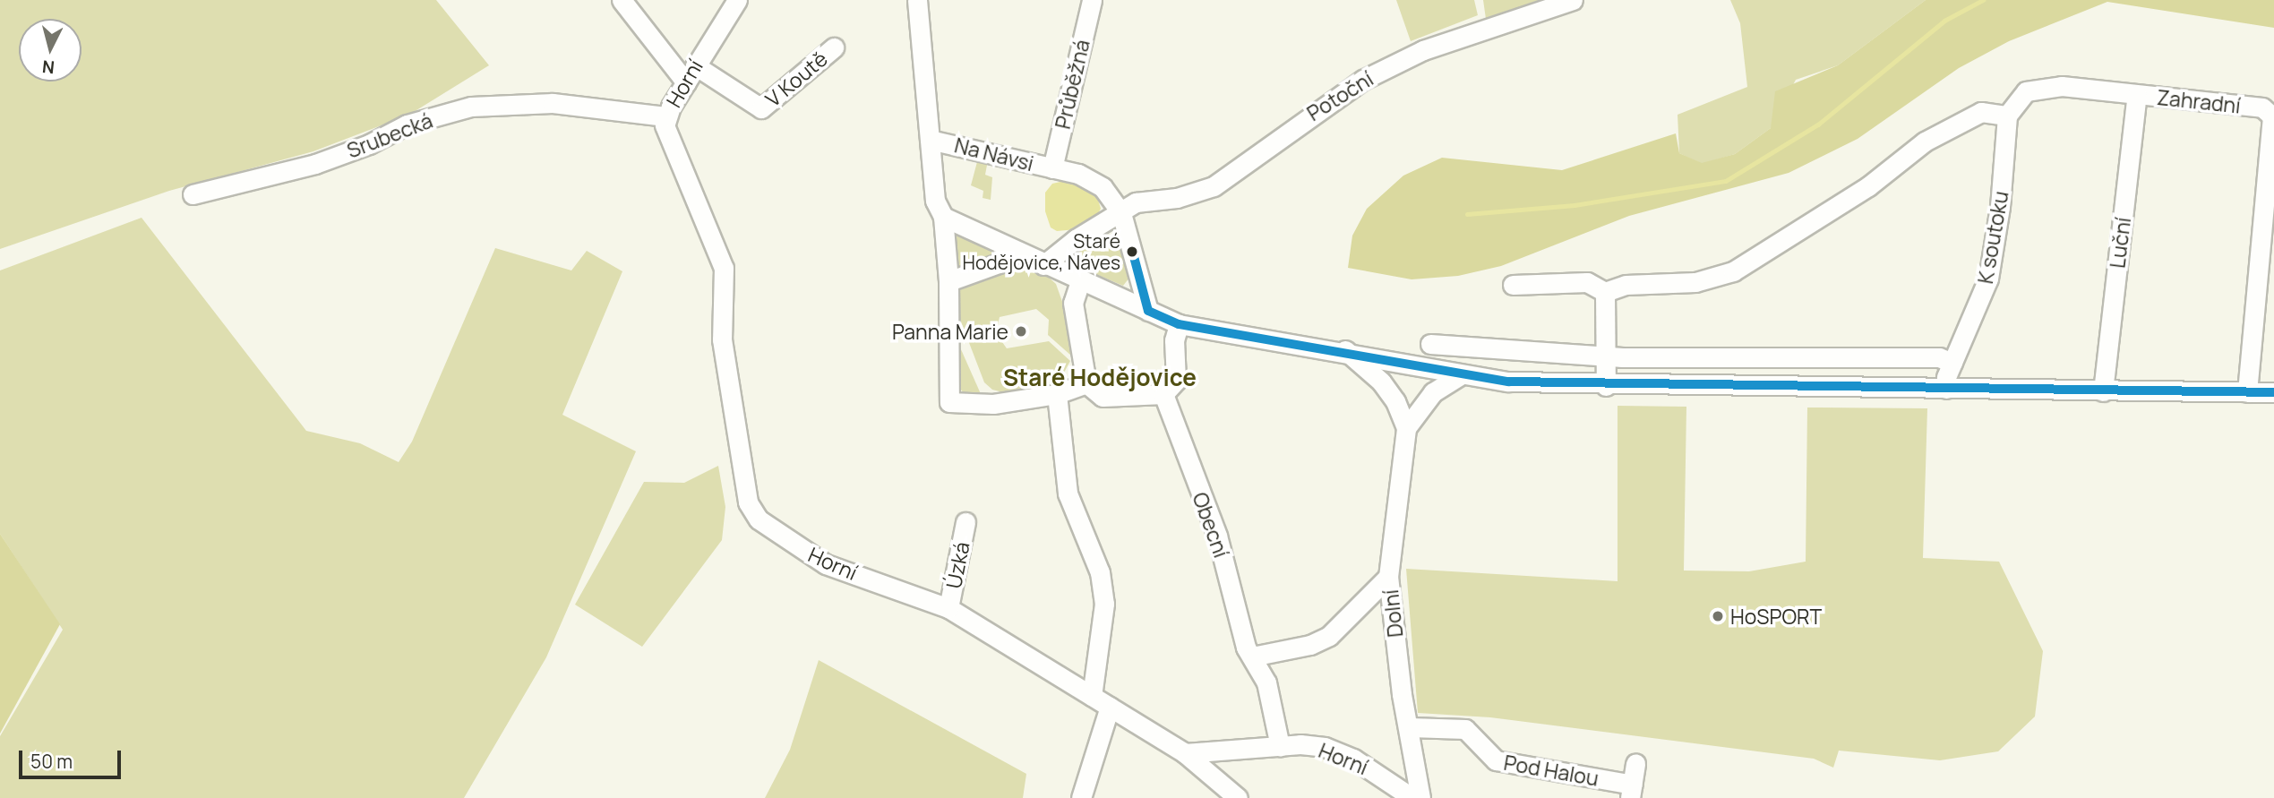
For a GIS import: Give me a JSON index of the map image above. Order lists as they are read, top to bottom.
{
  "streets": {
    "street": [
      "V Koutě",
      "Horní",
      "Průběžná",
      "Potoční",
      "Zahradní",
      "Srubecká",
      "Na Návsi",
      "K soutoku",
      "Luční",
      "Obecní",
      "Úzká",
      "Dolní",
      "Pod Halou"
    ]
  },
  "crossings": [
    ["V Koutě", "Horní"],
    ["Horní", "Srubecká"],
    ["Horní", "Obecní"],
    ["Horní", "Úzká"],
    ["Průběžná", "Na Návsi"],
    ["Potoční", "Na Návsi"],
    ["Zahradní", "K soutoku"],
    ["Zahradní", "Luční"],
    ["Dolní", "Pod Halou"]
  ],
  "districts": ["Staré Hodějovice"],
  "places": ["Staré Hodějovice, Náves", "Panna Marie", "HoSPORT"],
  "scale_bar": "50 m",
  "north": "bottom"
}
